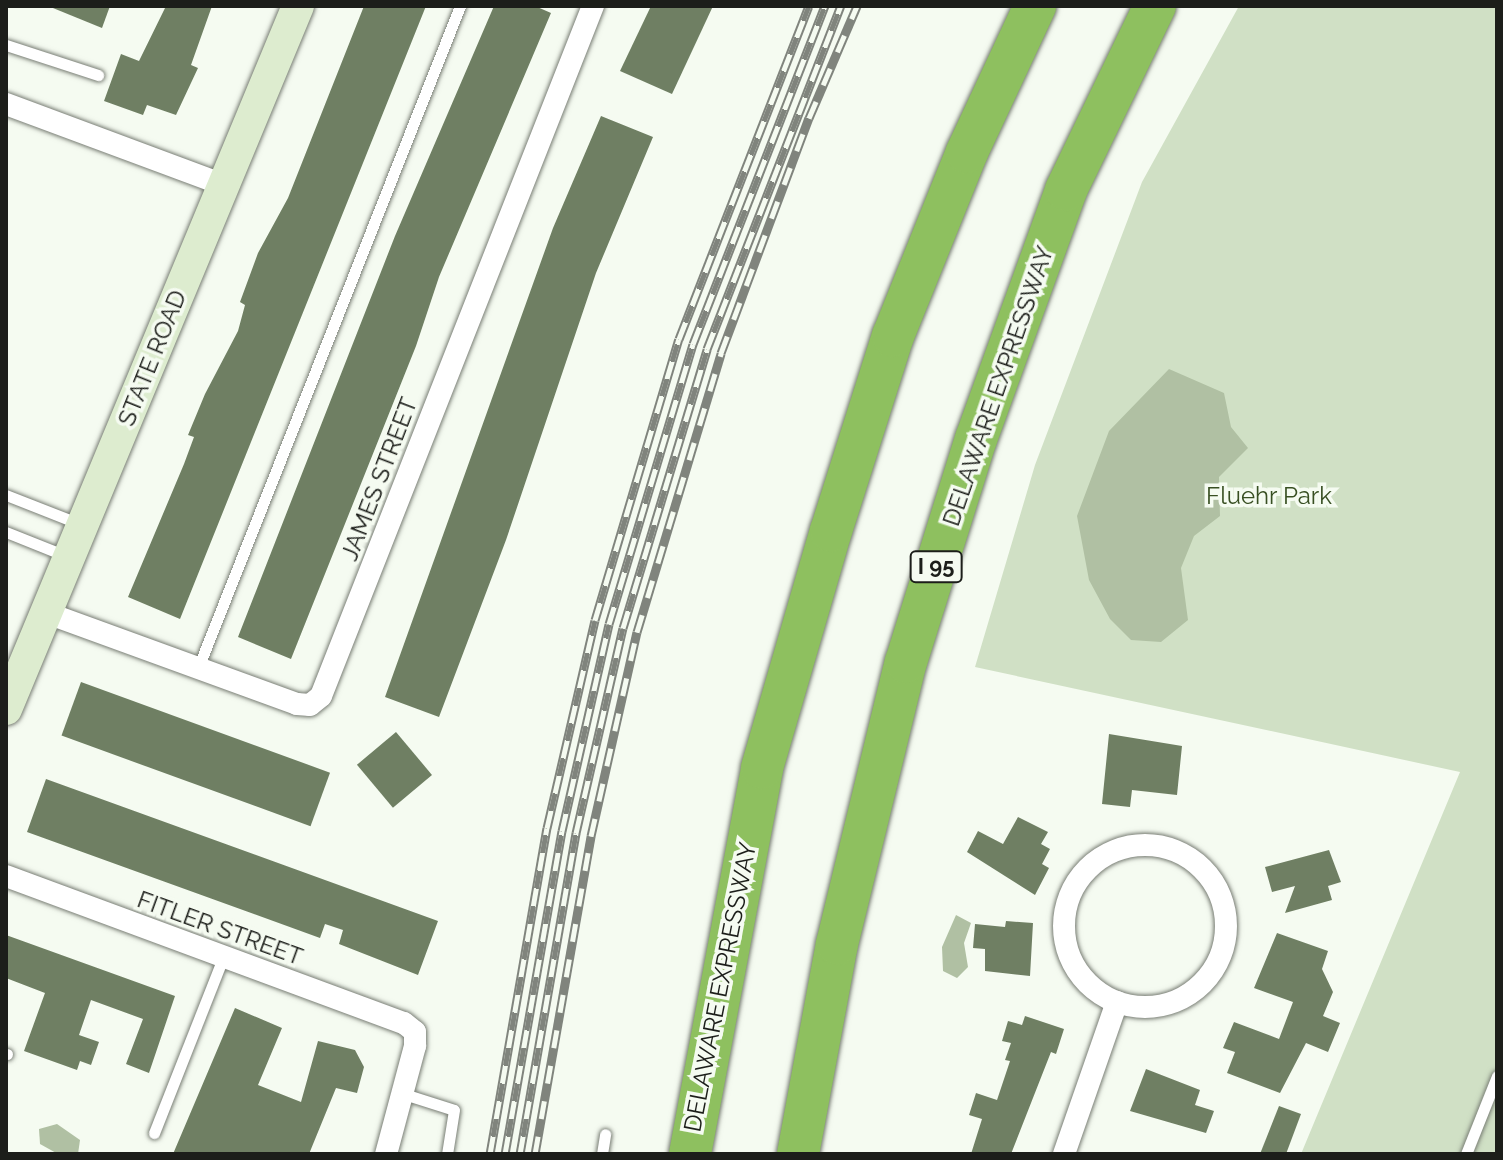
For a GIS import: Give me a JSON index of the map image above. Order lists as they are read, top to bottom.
{
  "streets": {
    "highway": ["DELAWARE EXPRESSWAY", "I 95"],
    "main road": ["STATE ROAD"],
    "street": ["JAMES STREET", "FITLER STREET"]
  },
  "crossings": [
    ["STATE ROAD", "JAMES STREET"]
  ],
  "parks": ["Fluehr Park"]
}
